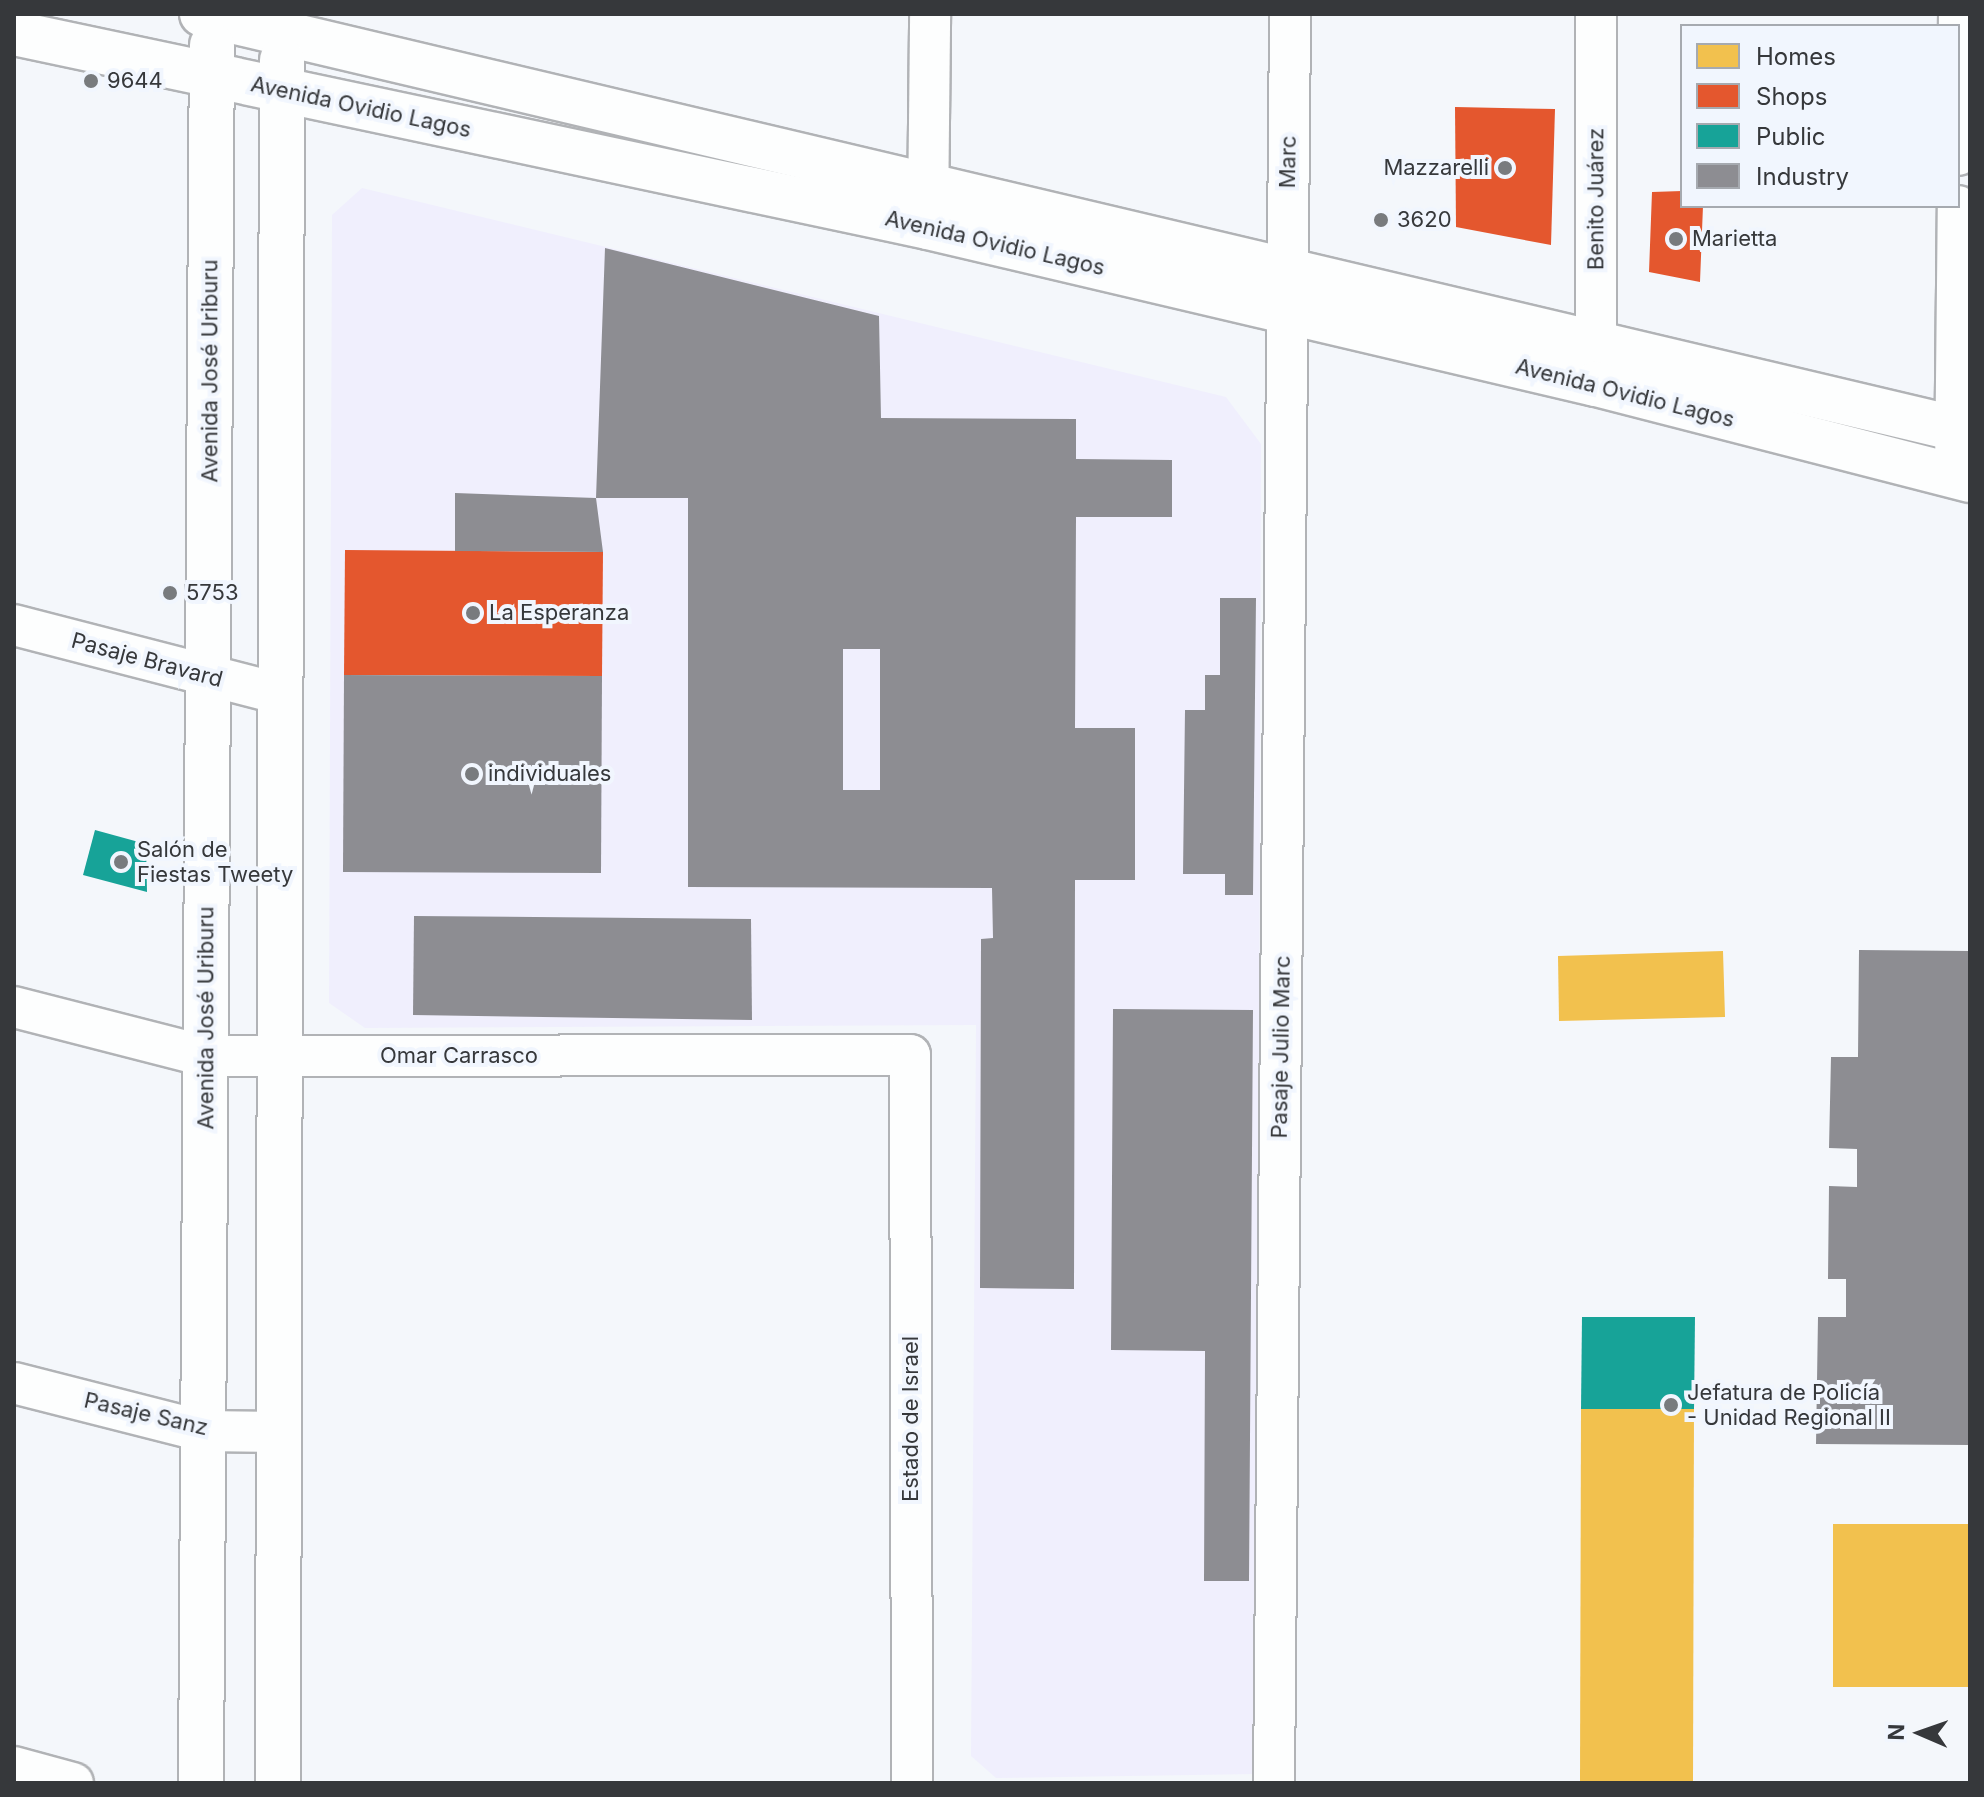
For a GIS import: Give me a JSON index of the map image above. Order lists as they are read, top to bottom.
{
  "streets": {
    "main road": ["Avenida Ovidio Lagos", "Avenida José Uriburu"],
    "street": [
      "Marc",
      "Benito Juárez",
      "Pasaje Bravard",
      "Pasaje Julio Marc",
      "Omar Carrasco",
      "Pasaje Sanz",
      "Estado de Israel"
    ]
  },
  "crossings": [
    ["Avenida Ovidio Lagos", "Marc"],
    ["Avenida Ovidio Lagos", "Benito Juárez"],
    ["Avenida Ovidio Lagos", "Avenida José Uriburu"],
    ["Avenida Ovidio Lagos", "Pasaje Julio Marc"],
    ["Marc", "Pasaje Julio Marc"],
    ["Avenida José Uriburu", "Pasaje Bravard"],
    ["Avenida José Uriburu", "Omar Carrasco"],
    ["Avenida José Uriburu", "Pasaje Sanz"],
    ["Omar Carrasco", "Estado de Israel"]
  ],
  "places": [
    "9644",
    "Mazzarelli",
    "3620",
    "Marietta",
    "5753",
    "La Esperanza",
    "individuales",
    "Salón de Fiestas Tweety",
    "Jefatura de Policía - Unidad Regional II"
  ],
  "legend": [
    "Homes",
    "Shops",
    "Public",
    "Industry"
  ],
  "north": "left"
}
